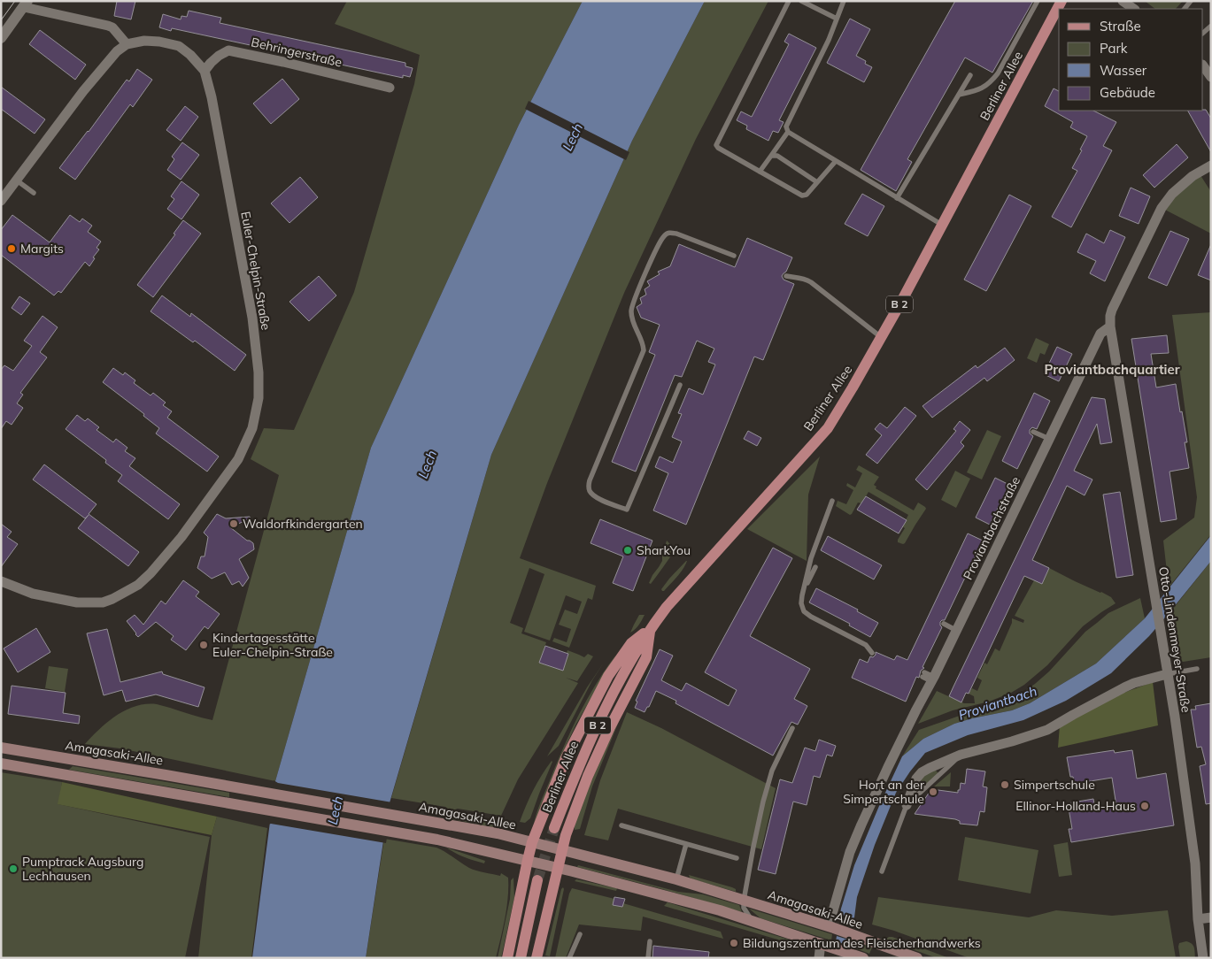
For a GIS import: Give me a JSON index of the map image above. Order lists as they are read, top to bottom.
{
  "streets": {
    "main road": ["Berliner Allee", "B 2", "Amagasaki-Allee"],
    "street": [
      "Behringerstraße",
      "Euler-Chelpin-Straße",
      "Proviantbachstraße",
      "Otto-Lindenmeyer-Straße"
    ]
  },
  "crossings": [
    ["Behringerstraße", "Euler-Chelpin-Straße"],
    ["Proviantbachstraße", "Otto-Lindenmeyer-Straße"],
    ["Proviantbachstraße", "Amagasaki-Allee"]
  ],
  "districts": ["Proviantbachquartier"],
  "water": ["Lech", "Proviantbach"],
  "places": [
    "Margits",
    "Waldorfkindergarten",
    "SharkYou",
    "Kindertagesstätte Euler-Chelpin-Straße",
    "Simpertschule",
    "Hort an der Simpertschule",
    "Ellinor-Holland-Haus",
    "Pumptrack Augsburg Lechhausen",
    "Bildungszentrum des Fleischerhandwerks"
  ],
  "legend": [
    "Straße",
    "Park",
    "Wasser",
    "Gebäude"
  ]
}
